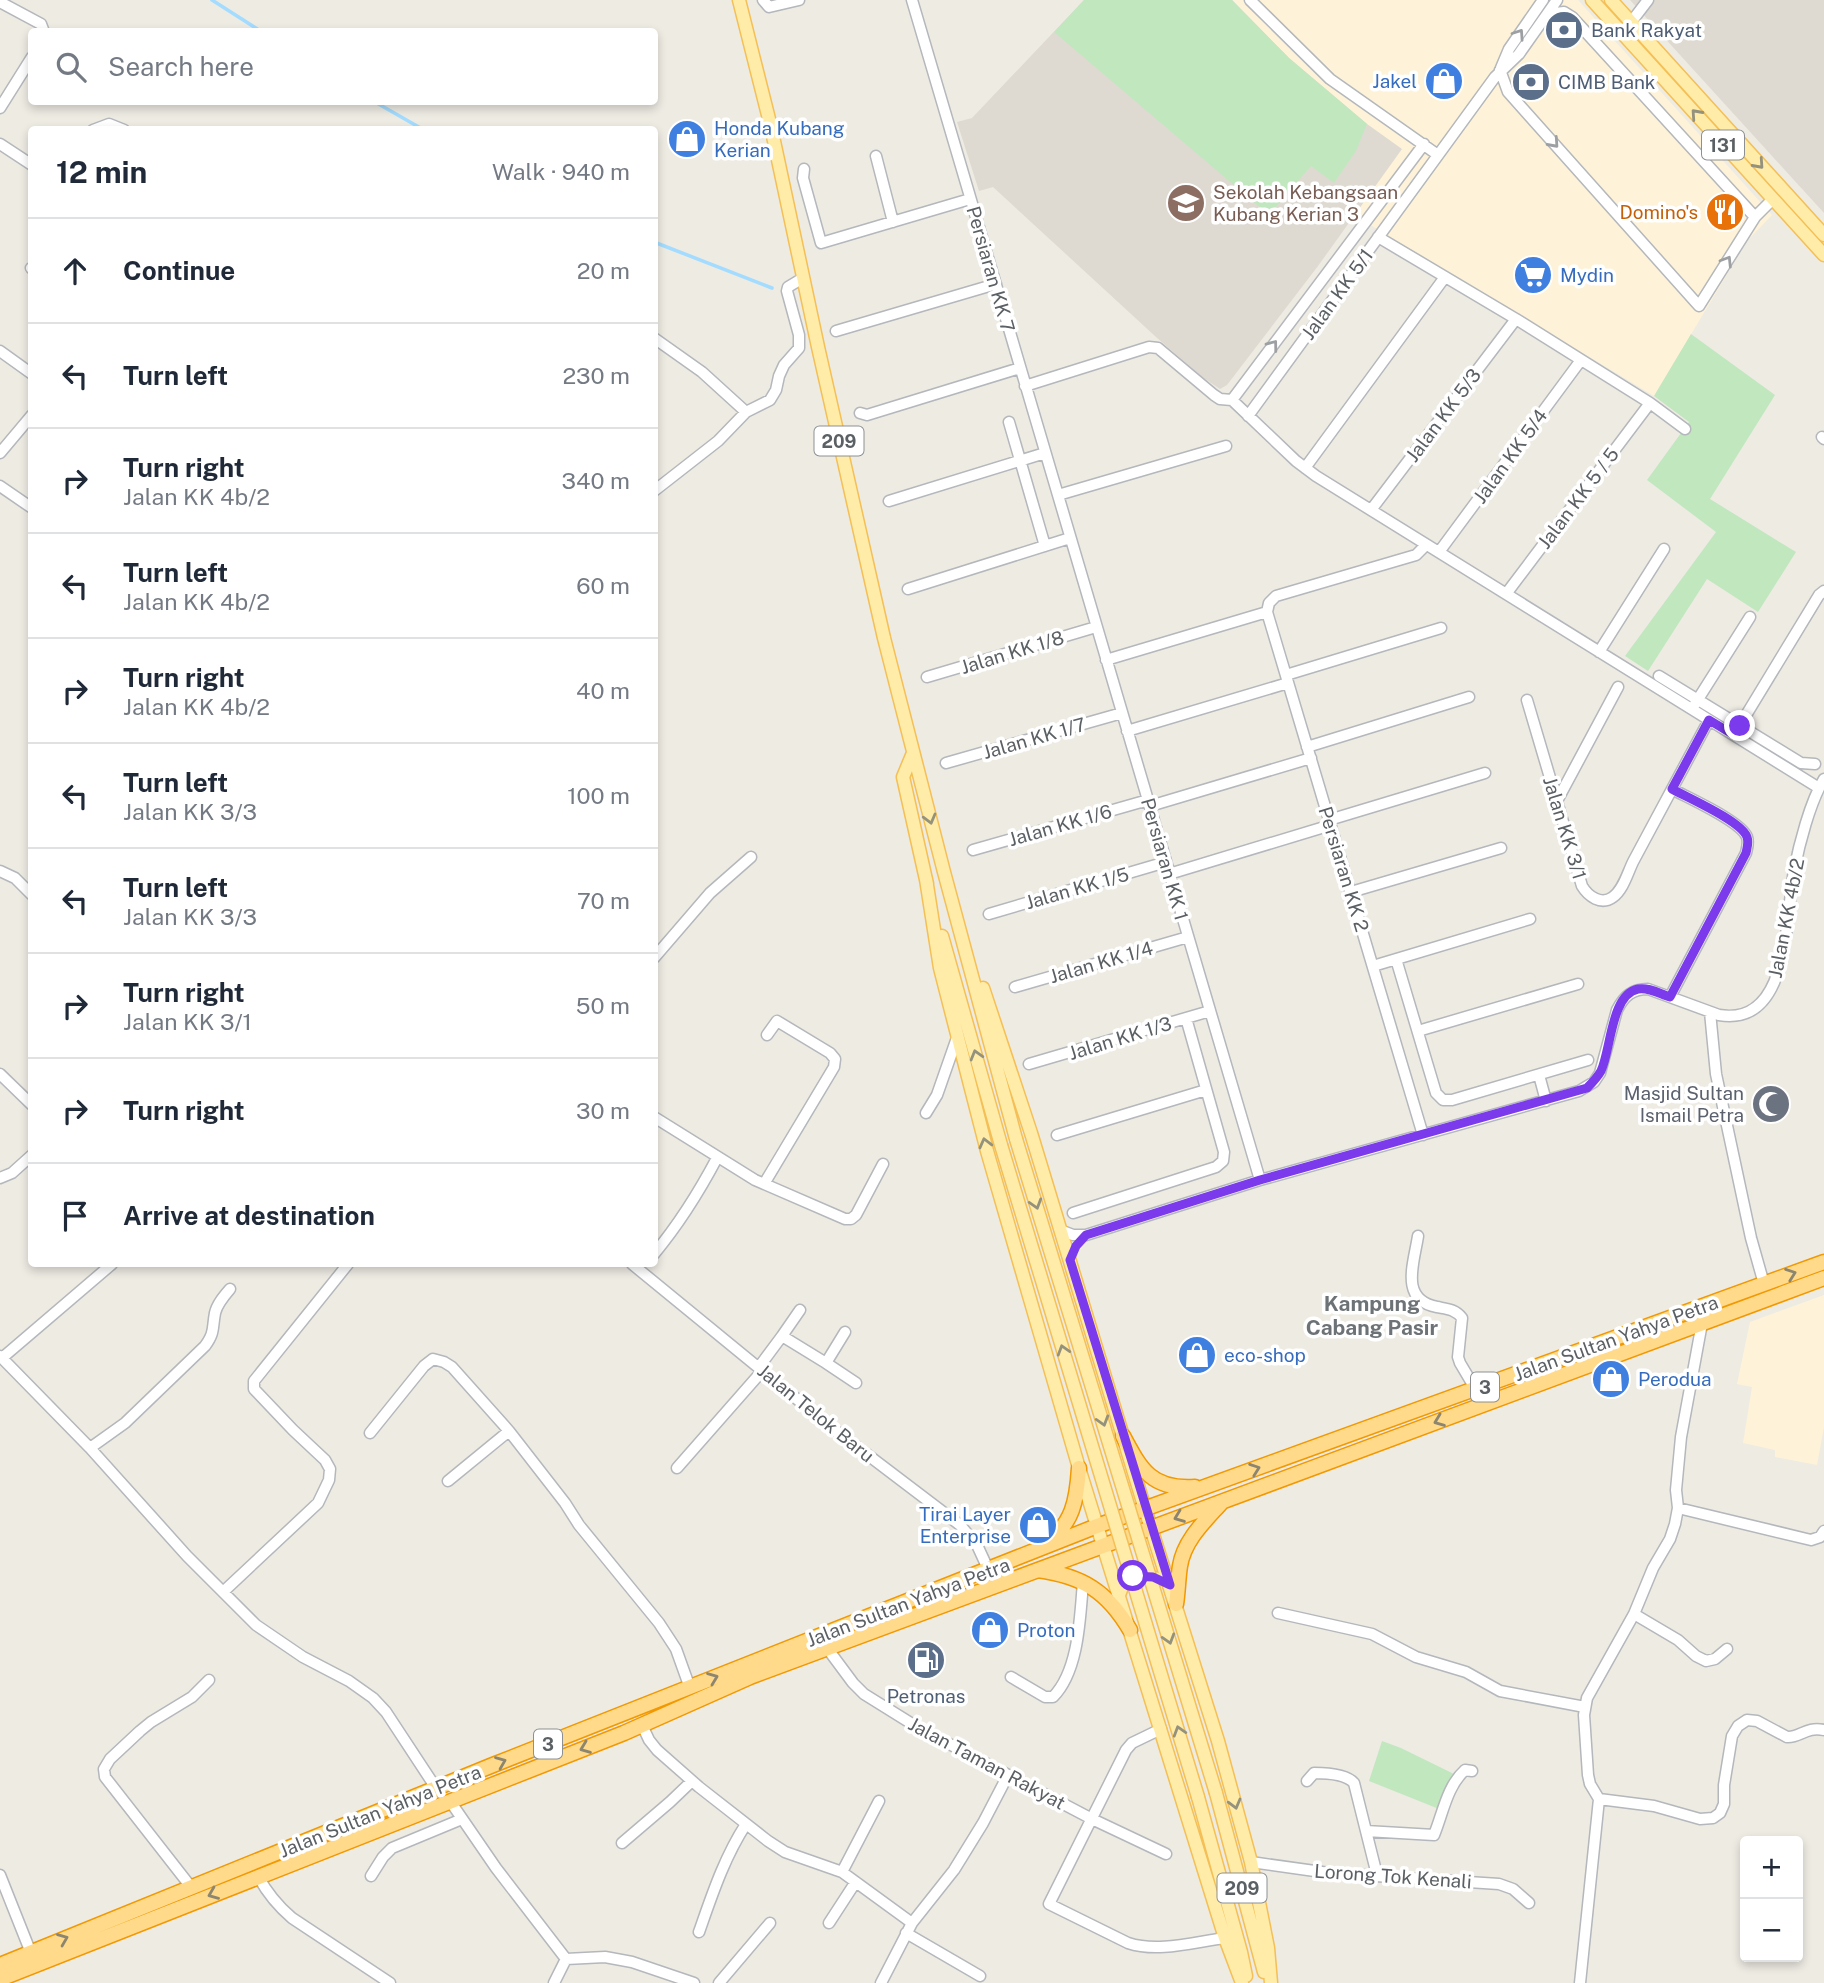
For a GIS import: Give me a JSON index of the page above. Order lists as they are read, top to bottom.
{
  "streets": {
    "highway": ["Jalan Sultan Yahya Petra", "3"],
    "main road": ["131", "209"],
    "street": [
      "Persiaran KK 7",
      "Jalan KK 5/1",
      "Jalan KK 5/3",
      "Jalan KK 5/4",
      "Jalan KK 5 / 5",
      "Jalan KK 1/8",
      "Jalan KK 1/7",
      "Jalan KK 1/6",
      "Jalan KK 3/1",
      "Persiaran KK 1",
      "Persiaran KK 2",
      "Jalan KK 1/5",
      "Jalan KK 4b/2",
      "Jalan KK 1/4",
      "Jalan KK 1/3",
      "Jalan Telok Baru",
      "Jalan Taman Rakyat",
      "Lorong Tok Kenali"
    ]
  },
  "crossings": [
    ["Persiaran KK 7", "Persiaran KK 1"],
    ["Jalan KK 1/8", "Persiaran KK 1"],
    ["Jalan KK 1/7", "Persiaran KK 1"],
    ["Jalan KK 1/6", "Persiaran KK 1"],
    ["Jalan KK 1/6", "Persiaran KK 2"],
    ["Persiaran KK 1", "Jalan KK 1/5"],
    ["Persiaran KK 1", "Jalan KK 4b/2"],
    ["Persiaran KK 1", "Jalan KK 1/4"],
    ["Persiaran KK 1", "Jalan KK 1/3"],
    ["Persiaran KK 2", "Jalan KK 4b/2"],
    ["Jalan Sultan Yahya Petra", "Jalan Telok Baru"],
    ["Jalan Sultan Yahya Petra", "Jalan Taman Rakyat"]
  ],
  "districts": ["Kampung Cabang Pasir"],
  "places": {
    "bank": ["Bank Rakyat", "CIMB Bank"],
    "shop": [
      "Jakel",
      "Honda Kubang Kerian",
      "eco-shop",
      "Perodua",
      "Tirai Layer Enterprise",
      "Proton"
    ],
    "school or university": ["Sekolah Kebangsaan Kubang Kerian 3"],
    "restaurant": ["Domino's"],
    "supermarket": ["Mydin"],
    "mosque": ["Masjid Sultan Ismail Petra"],
    "fuel station": ["Petronas"]
  },
  "page": {
    "search": "Search here",
    "heading": ["12 min", "Walk · 940 m"],
    "list": [
      ["Continue", "20 m"],
      ["Turn left", "230 m"],
      ["Turn right", "Jalan KK 4b/2", "340 m"],
      ["Turn left", "Jalan KK 4b/2", "60 m"],
      ["Turn right", "Jalan KK 4b/2", "40 m"],
      ["Turn left", "Jalan KK 3/3", "100 m"],
      ["Turn left", "Jalan KK 3/3", "70 m"],
      ["Turn right", "Jalan KK 3/1", "50 m"],
      ["Turn right", "30 m"],
      "Arrive at destination"
    ],
    "map_buttons": ["+", "−"]
  }
}
